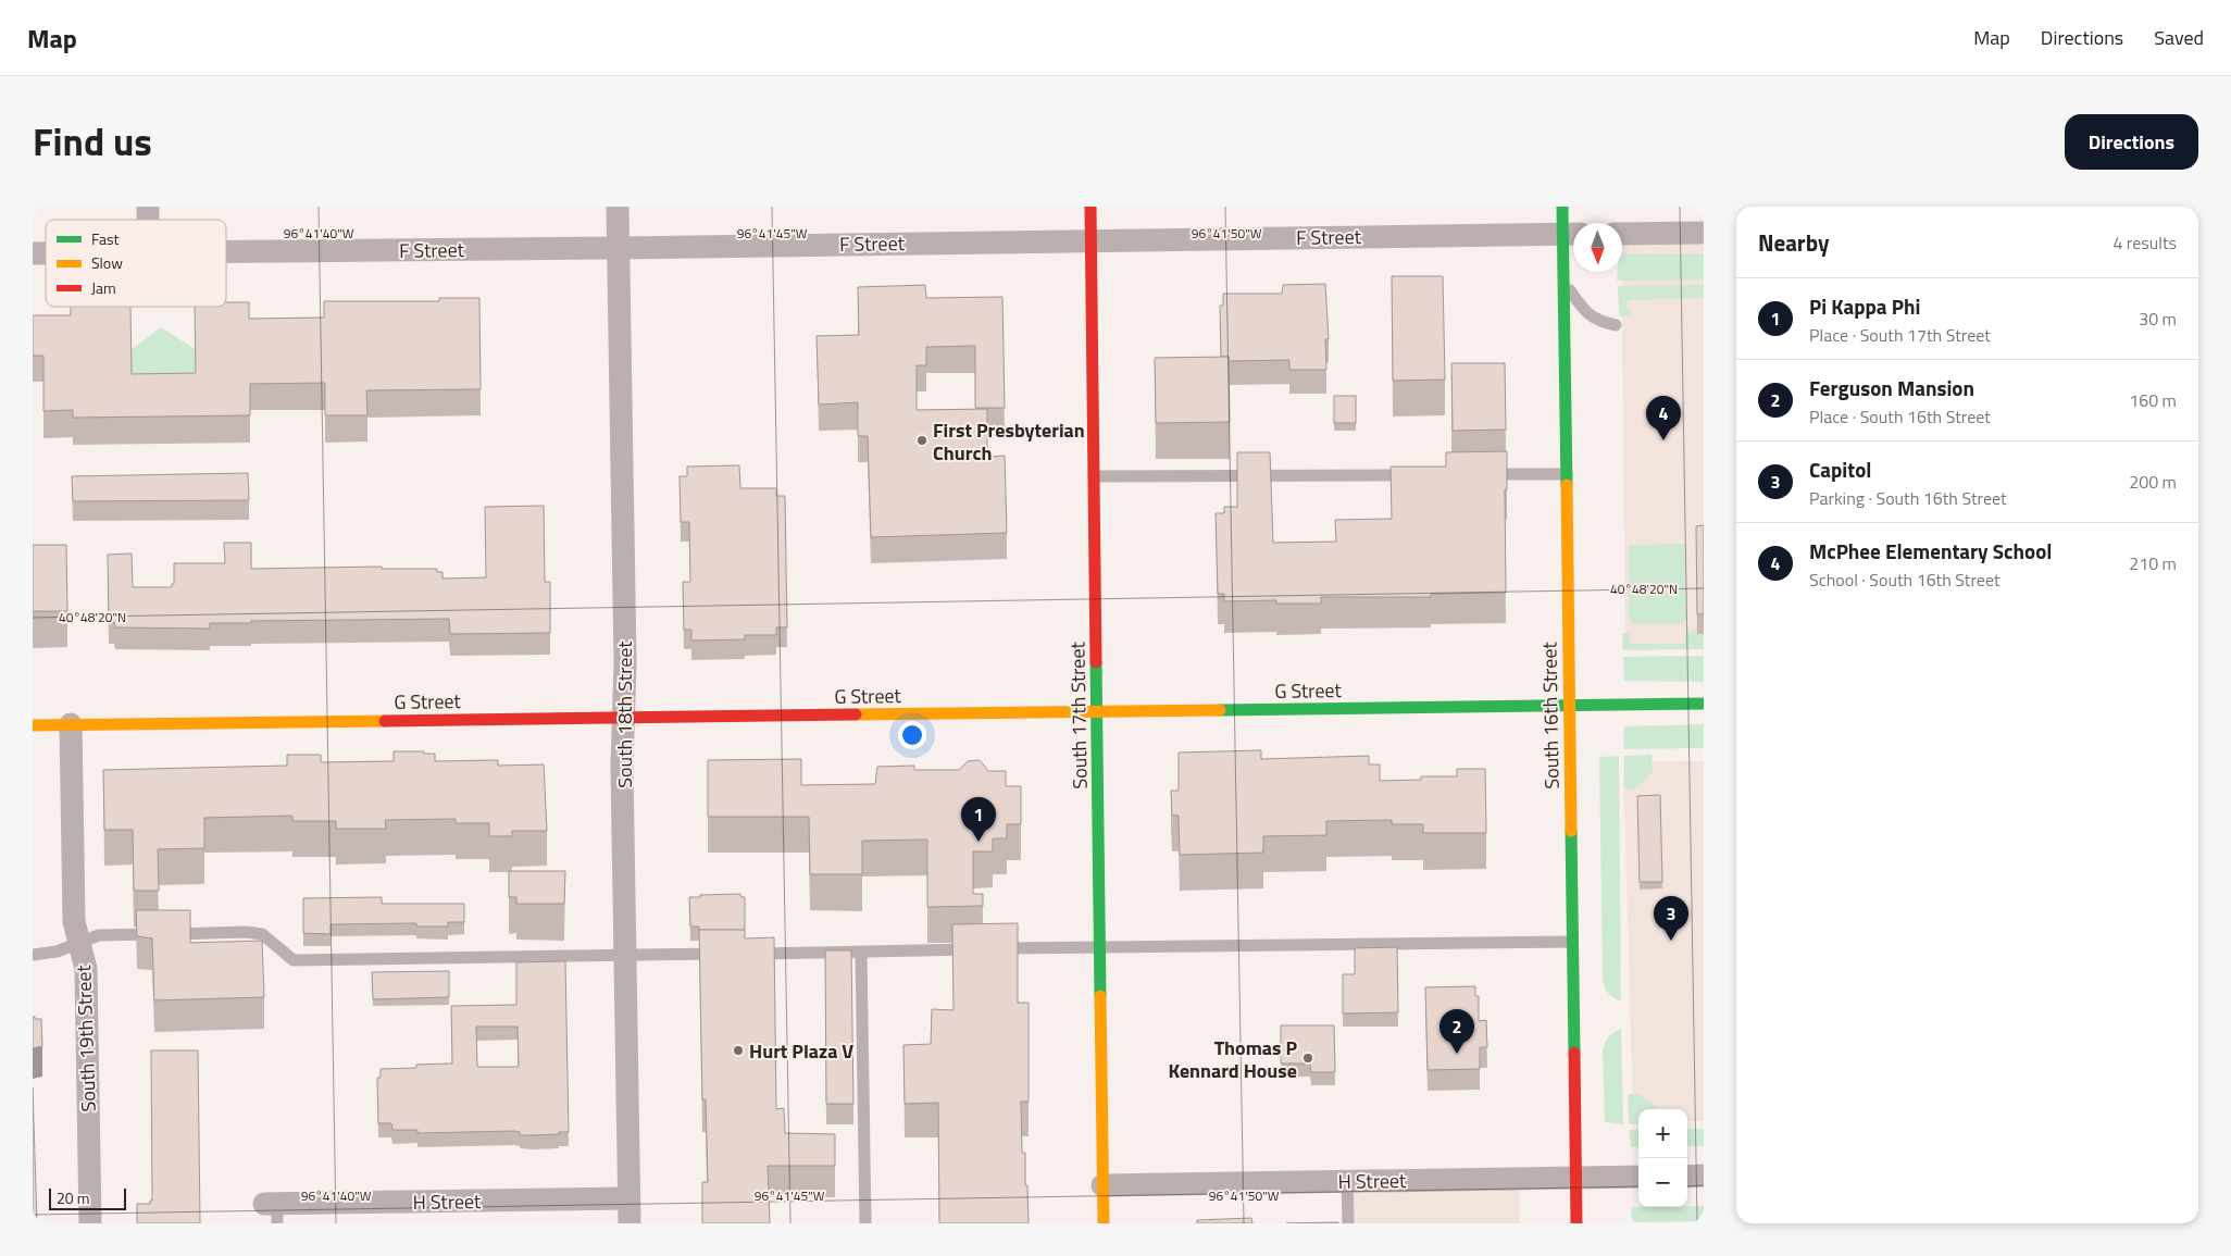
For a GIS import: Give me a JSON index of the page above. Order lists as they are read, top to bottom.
{
  "streets": {
    "main road": ["G Street", "South 17th Street", "South 16th Street"],
    "street": [
      "F Street",
      "South 18th Street",
      "South 19th Street",
      "H Street"
    ]
  },
  "crossings": [
    ["F Street", "South 18th Street"],
    ["F Street", "South 17th Street"],
    ["F Street", "South 16th Street"],
    ["G Street", "South 18th Street"],
    ["G Street", "South 17th Street"],
    ["G Street", "South 16th Street"],
    ["G Street", "South 19th Street"],
    ["South 18th Street", "H Street"],
    ["South 17th Street", "H Street"],
    ["South 16th Street", "H Street"]
  ],
  "places": ["First Presbyterian Church", "Hurt Plaza V", "Thomas P Kennard House"],
  "legend": ["Fast", "Slow", "Jam"],
  "scale_bar": "20 m",
  "north": "bottom",
  "page": {
    "header": "Map",
    "nav": ["Map", "Directions", "Saved"],
    "title": "Find us",
    "buttons": "Directions",
    "heading": ["Nearby", "4 results"],
    "list": [
      {
        "mark": "1",
        "name": "Pi Kappa Phi",
        "note": "Place · South 17th Street",
        "value": "30 m"
      },
      {
        "mark": "2",
        "name": "Ferguson Mansion",
        "note": "Place · South 16th Street",
        "value": "160 m"
      },
      {
        "mark": "3",
        "name": "Capitol",
        "note": "Parking · South 16th Street",
        "value": "200 m"
      },
      {
        "mark": "4",
        "name": "McPhee Elementary School",
        "note": "School · South 16th Street",
        "value": "210 m"
      }
    ],
    "pins": [
      "4",
      "1",
      "3",
      "2"
    ],
    "map_buttons": ["+", "−"],
    "scale": "20 m"
  },
  "coordinates": [
    "96°41'40\"W",
    "96°41'45\"W",
    "96°41'50\"W",
    "40°48'20\"N"
  ]
}
